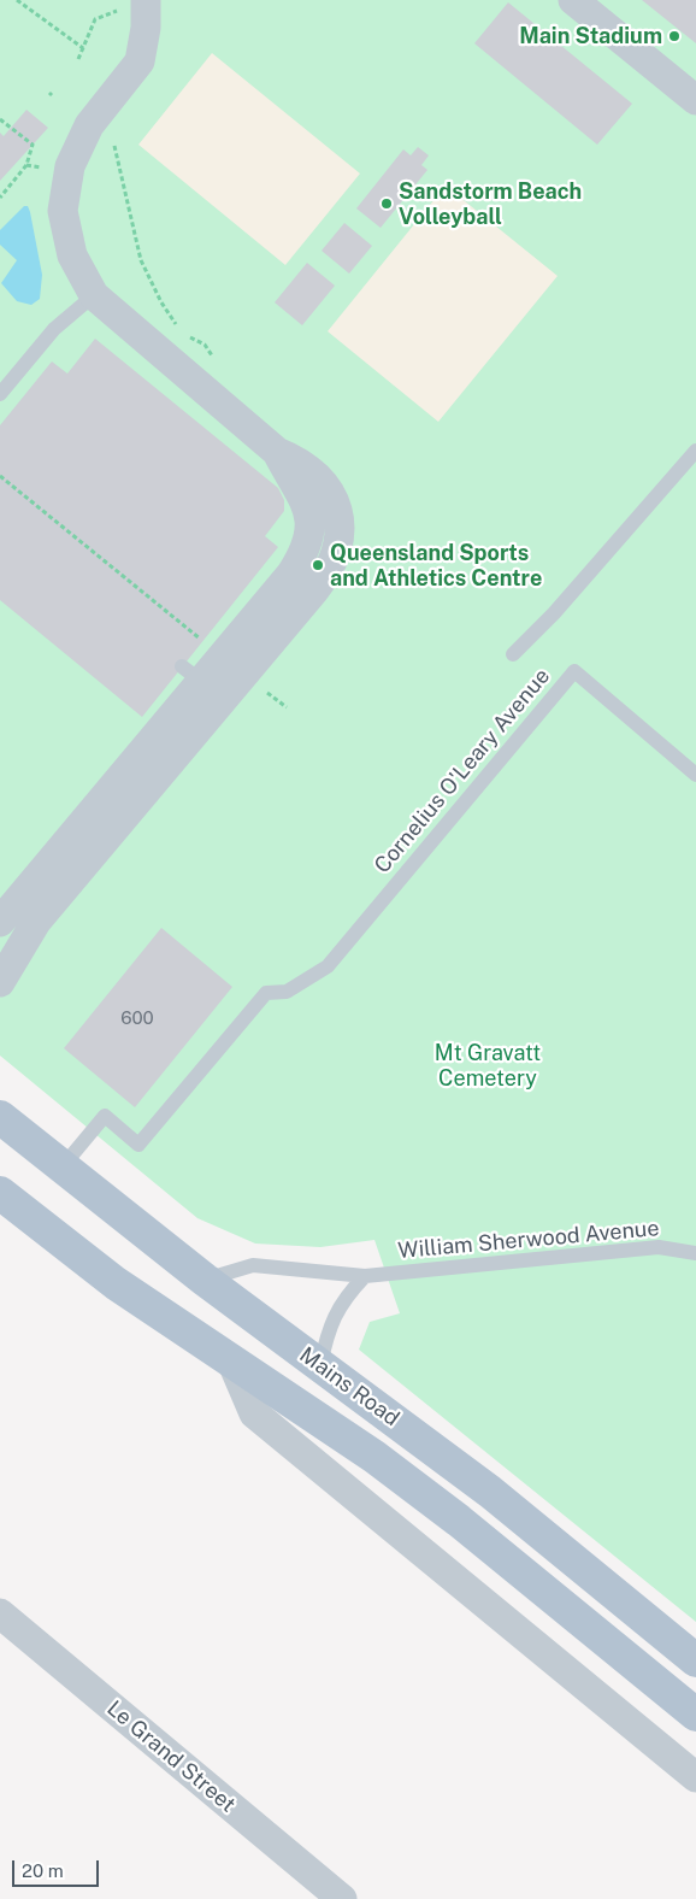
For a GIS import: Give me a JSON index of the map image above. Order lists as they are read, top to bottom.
{
  "streets": {
    "main road": ["Mains Road"],
    "street": ["Le Grand Street"],
    "lane": ["Cornelius O'Leary Avenue", "William Sherwood Avenue"]
  },
  "crossings": [
    ["Cornelius O'Leary Avenue", "Mains Road"],
    ["William Sherwood Avenue", "Mains Road"]
  ],
  "parks": ["Mt Gravatt Cemetery"],
  "places": ["Main Stadium", "Sandstorm Beach Volleyball", "Queensland Sports and Athletics Centre"],
  "house_numbers": ["600"],
  "scale_bar": "20 m"
}
